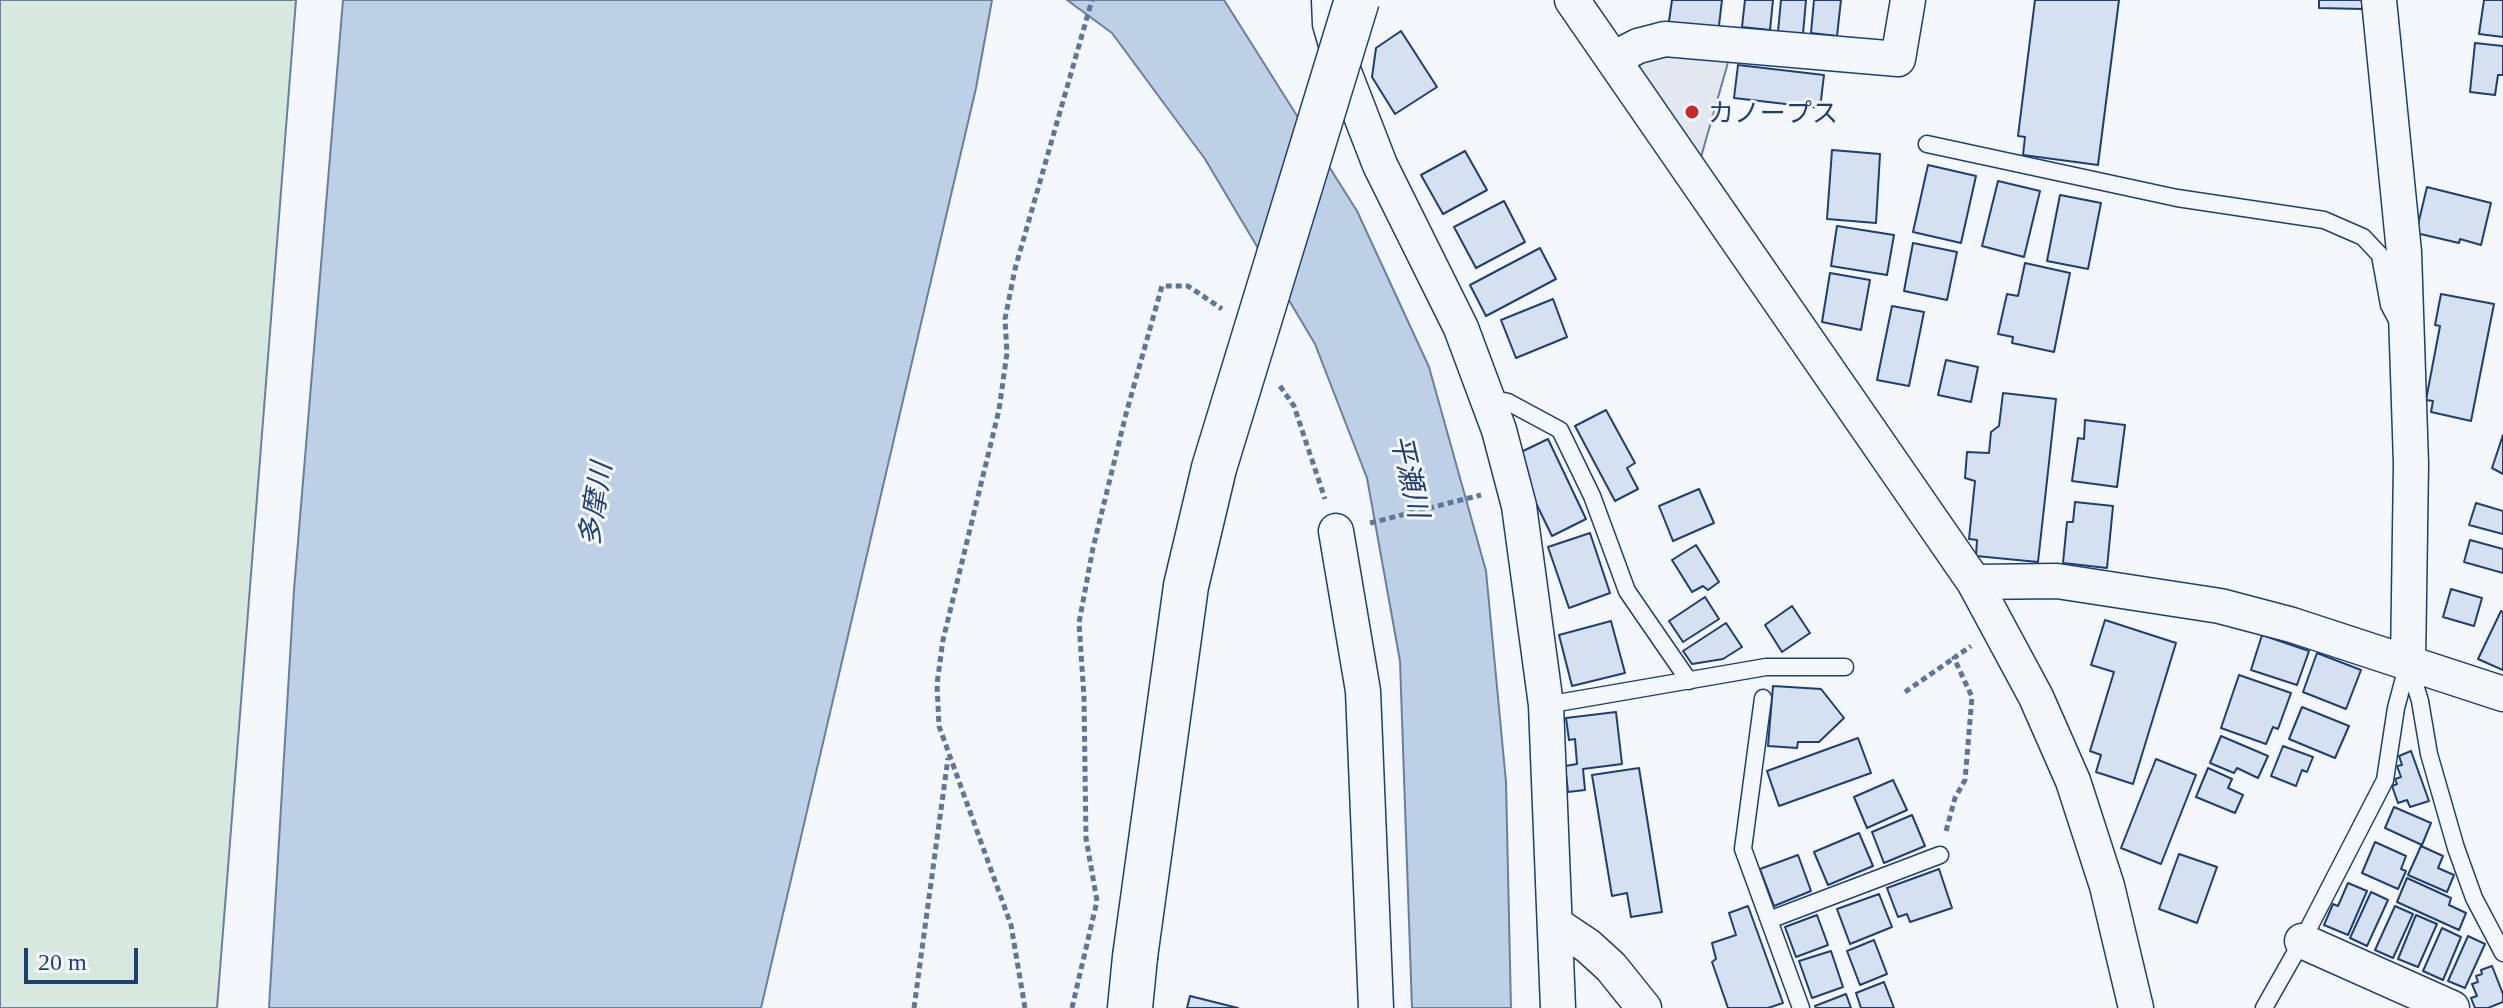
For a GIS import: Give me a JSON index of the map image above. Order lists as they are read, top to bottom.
{
  "water": ["平瀬川", "多摩川"],
  "places": ["カノープス"],
  "scale_bar": "20 m"
}
